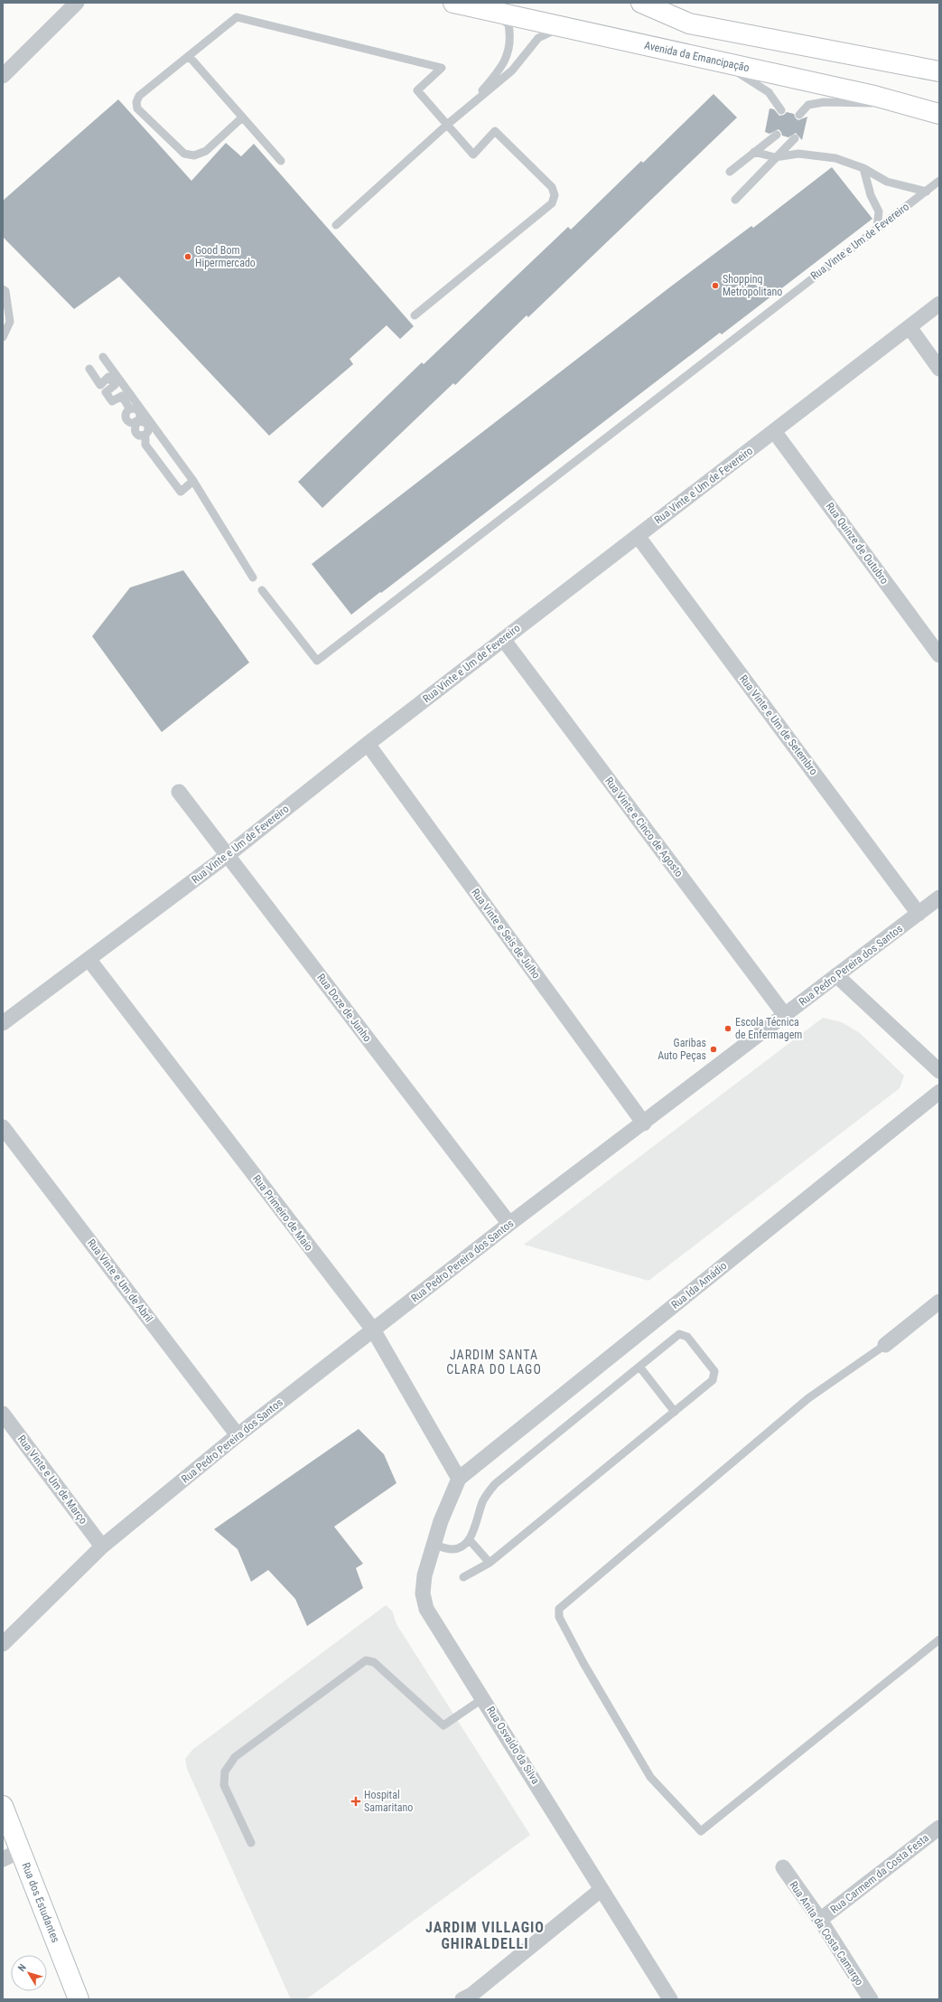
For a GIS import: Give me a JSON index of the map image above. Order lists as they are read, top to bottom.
{
  "streets": {
    "main road": ["Avenida da Emancipação", "Rua dos Estudantes"],
    "street": [
      "Rua Vinte e Um de Fevereiro",
      "Rua Quinze de Outubro",
      "Rua Vinte e Um de Setembro",
      "Rua Vinte e Cinco de Agosto",
      "Rua Vinte e Seis de Julho",
      "Rua Pedro Pereira dos Santos",
      "Rua Doze de Junho",
      "Rua Primeiro de Maio",
      "Rua Vinte e Um de Abril",
      "Rua Ida Amádio",
      "Rua Vinte e Um de Março",
      "Rua Osvaldo da Silva",
      "Rua Carmem da Costa Festa",
      "Rua Anita da Costa Camargo"
    ]
  },
  "crossings": [
    ["Rua Vinte e Um de Fevereiro", "Rua Quinze de Outubro"],
    ["Rua Vinte e Um de Fevereiro", "Rua Vinte e Um de Setembro"],
    ["Rua Vinte e Um de Fevereiro", "Rua Vinte e Cinco de Agosto"],
    ["Rua Vinte e Um de Fevereiro", "Rua Vinte e Seis de Julho"],
    ["Rua Vinte e Um de Fevereiro", "Rua Doze de Junho"],
    ["Rua Vinte e Um de Fevereiro", "Rua Primeiro de Maio"],
    ["Rua Vinte e Um de Setembro", "Rua Pedro Pereira dos Santos"],
    ["Rua Vinte e Cinco de Agosto", "Rua Pedro Pereira dos Santos"],
    ["Rua Vinte e Seis de Julho", "Rua Pedro Pereira dos Santos"],
    ["Rua Pedro Pereira dos Santos", "Rua Doze de Junho"],
    ["Rua Pedro Pereira dos Santos", "Rua Primeiro de Maio"],
    ["Rua Pedro Pereira dos Santos", "Rua Vinte e Um de Abril"],
    ["Rua Pedro Pereira dos Santos", "Rua Vinte e Um de Março"],
    ["Rua Primeiro de Maio", "Rua Ida Amádio"],
    ["Rua Primeiro de Maio", "Rua Osvaldo da Silva"],
    ["Rua Ida Amádio", "Rua Osvaldo da Silva"],
    ["Rua Carmem da Costa Festa", "Rua Anita da Costa Camargo"]
  ],
  "districts": ["JARDIM SANTA CLARA DO LAGO", "JARDIM VILLAGIO GHIRALDELLI"],
  "places": {
    "other": [
      "Good Bom Hipermercado",
      "Shopping Metropolitano",
      "Escola Técnica de Enfermagem",
      "Garibas Auto Peças"
    ],
    "health": ["Hospital Samaritano"]
  },
  "north": "top left"
}
